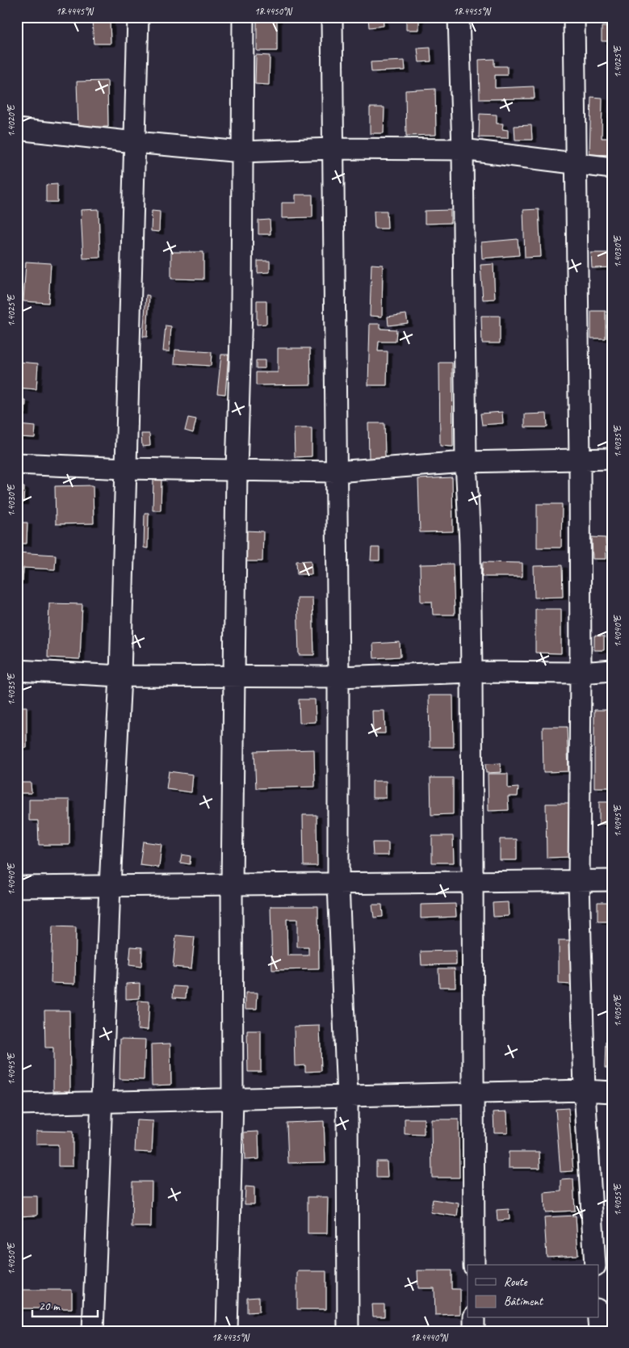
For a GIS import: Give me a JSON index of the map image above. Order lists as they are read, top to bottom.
{
  "legend": ["Route", "Bâtiment"],
  "scale_bar": "20 m",
  "coordinates": [
    "18.4445°N",
    "18.4450°N",
    "18.4455°N",
    "1.4025°E",
    "1.4020°E",
    "1.4030°E",
    "1.4035°E",
    "1.4040°E",
    "1.4045°E",
    "1.4050°E",
    "1.4055°E",
    "18.4435°N",
    "18.4440°N"
  ]
}
